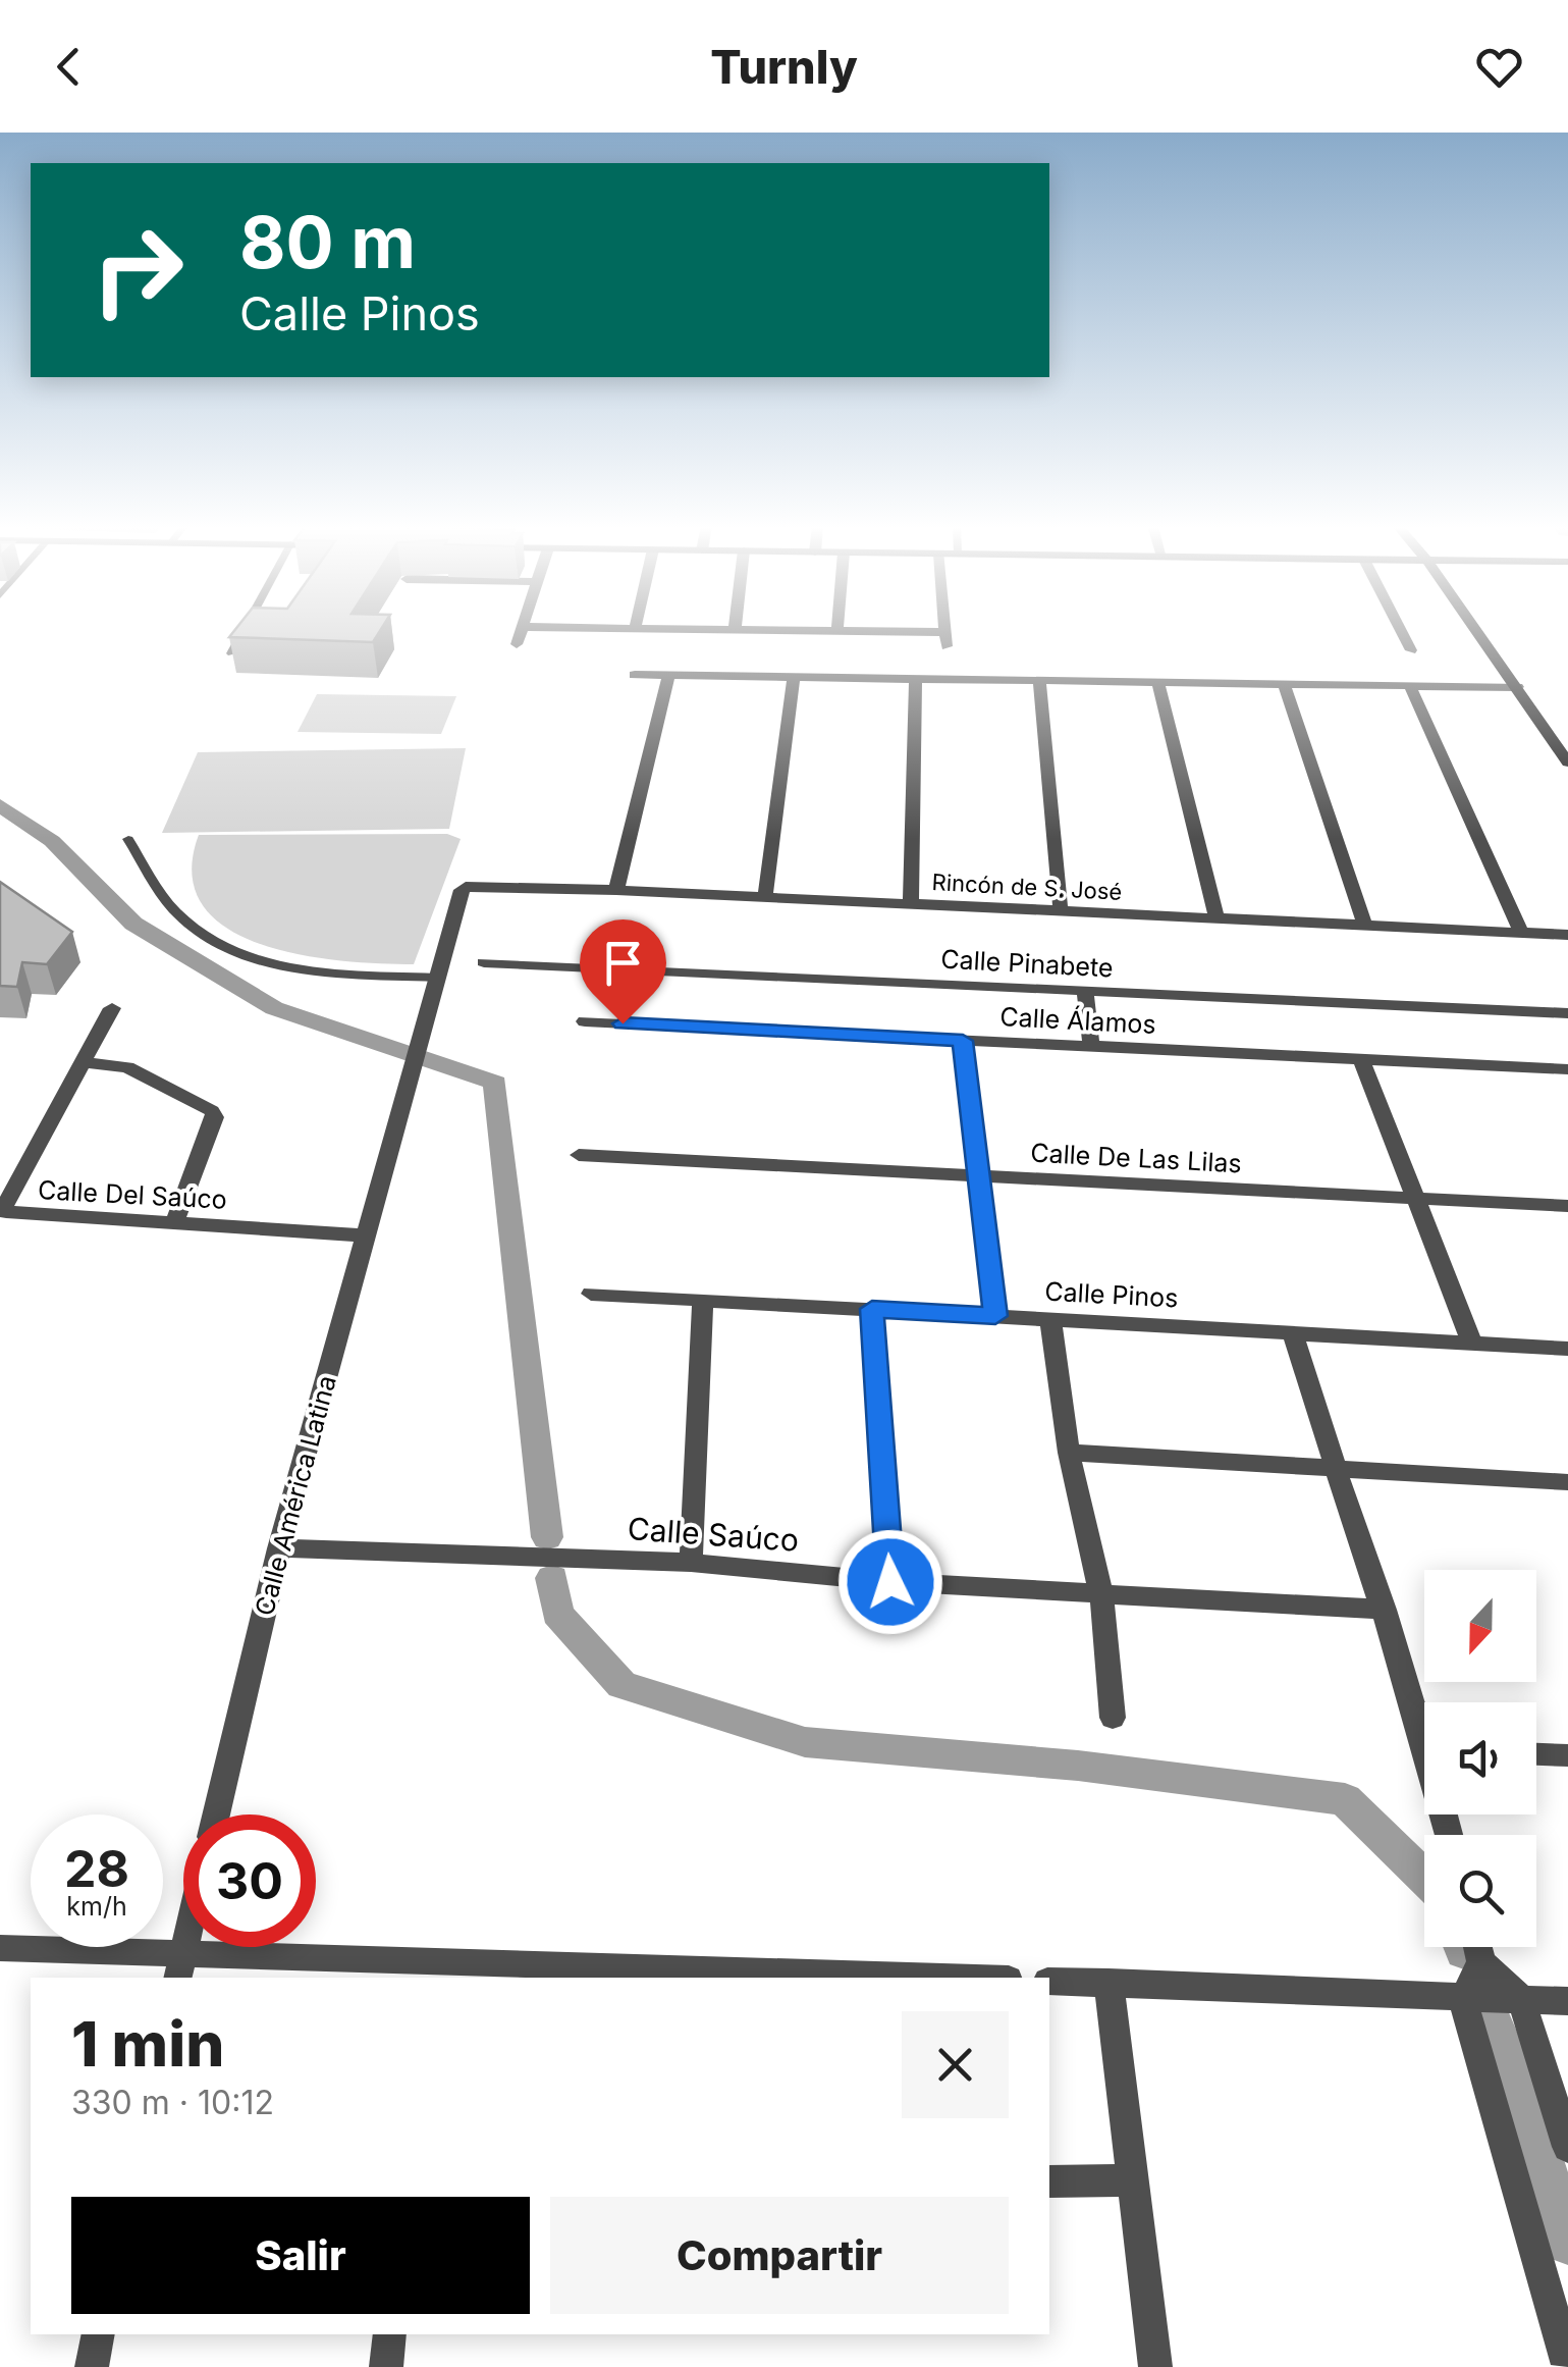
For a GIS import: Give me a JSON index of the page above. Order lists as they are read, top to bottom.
{
  "streets": {
    "street": [
      "Rincón de S. José",
      "Calle Pinabete",
      "Calle Álamos",
      "Calle De Las Lilas",
      "Calle Del Saúco",
      "Calle Pinos",
      "Calle América Latina",
      "Calle Saúco"
    ]
  },
  "crossings": [
    ["Rincón de S. José", "Calle América Latina"],
    ["Calle Del Saúco", "Calle América Latina"],
    ["Calle América Latina", "Calle Saúco"]
  ],
  "north": "bottom",
  "page": {
    "header": "Turnly",
    "turn": ["80 m", "Calle Pinos"],
    "speed": "28 km/h",
    "limit": "30",
    "heading": ["1 min", "330 m · 10:12"],
    "buttons": ["Salir", "Compartir"]
  }
}
